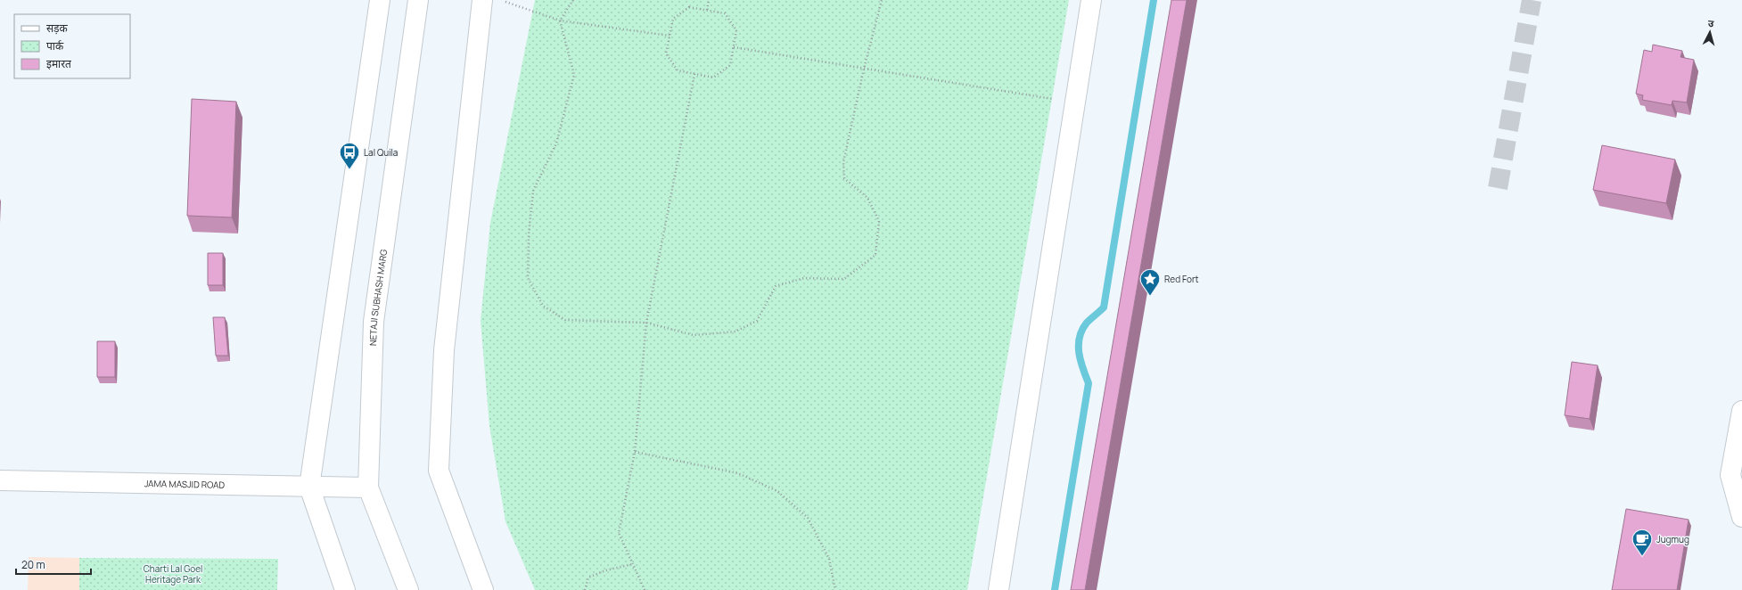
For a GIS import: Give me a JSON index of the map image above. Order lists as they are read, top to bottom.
{
  "streets": {
    "street": ["NETAJI SUBHASH MARG", "JAMA MASJID ROAD"]
  },
  "crossings": [
    ["NETAJI SUBHASH MARG", "JAMA MASJID ROAD"]
  ],
  "parks": ["Charti Lal Goel Heritage Park"],
  "places": {
    "bus stop": ["Lal Quila"],
    "place": ["Red Fort"],
    "cafe": ["Jugmug"]
  },
  "legend": ["सड़क", "पार्क", "इमारत"],
  "scale_bar": "20 m",
  "north": "top"
}
